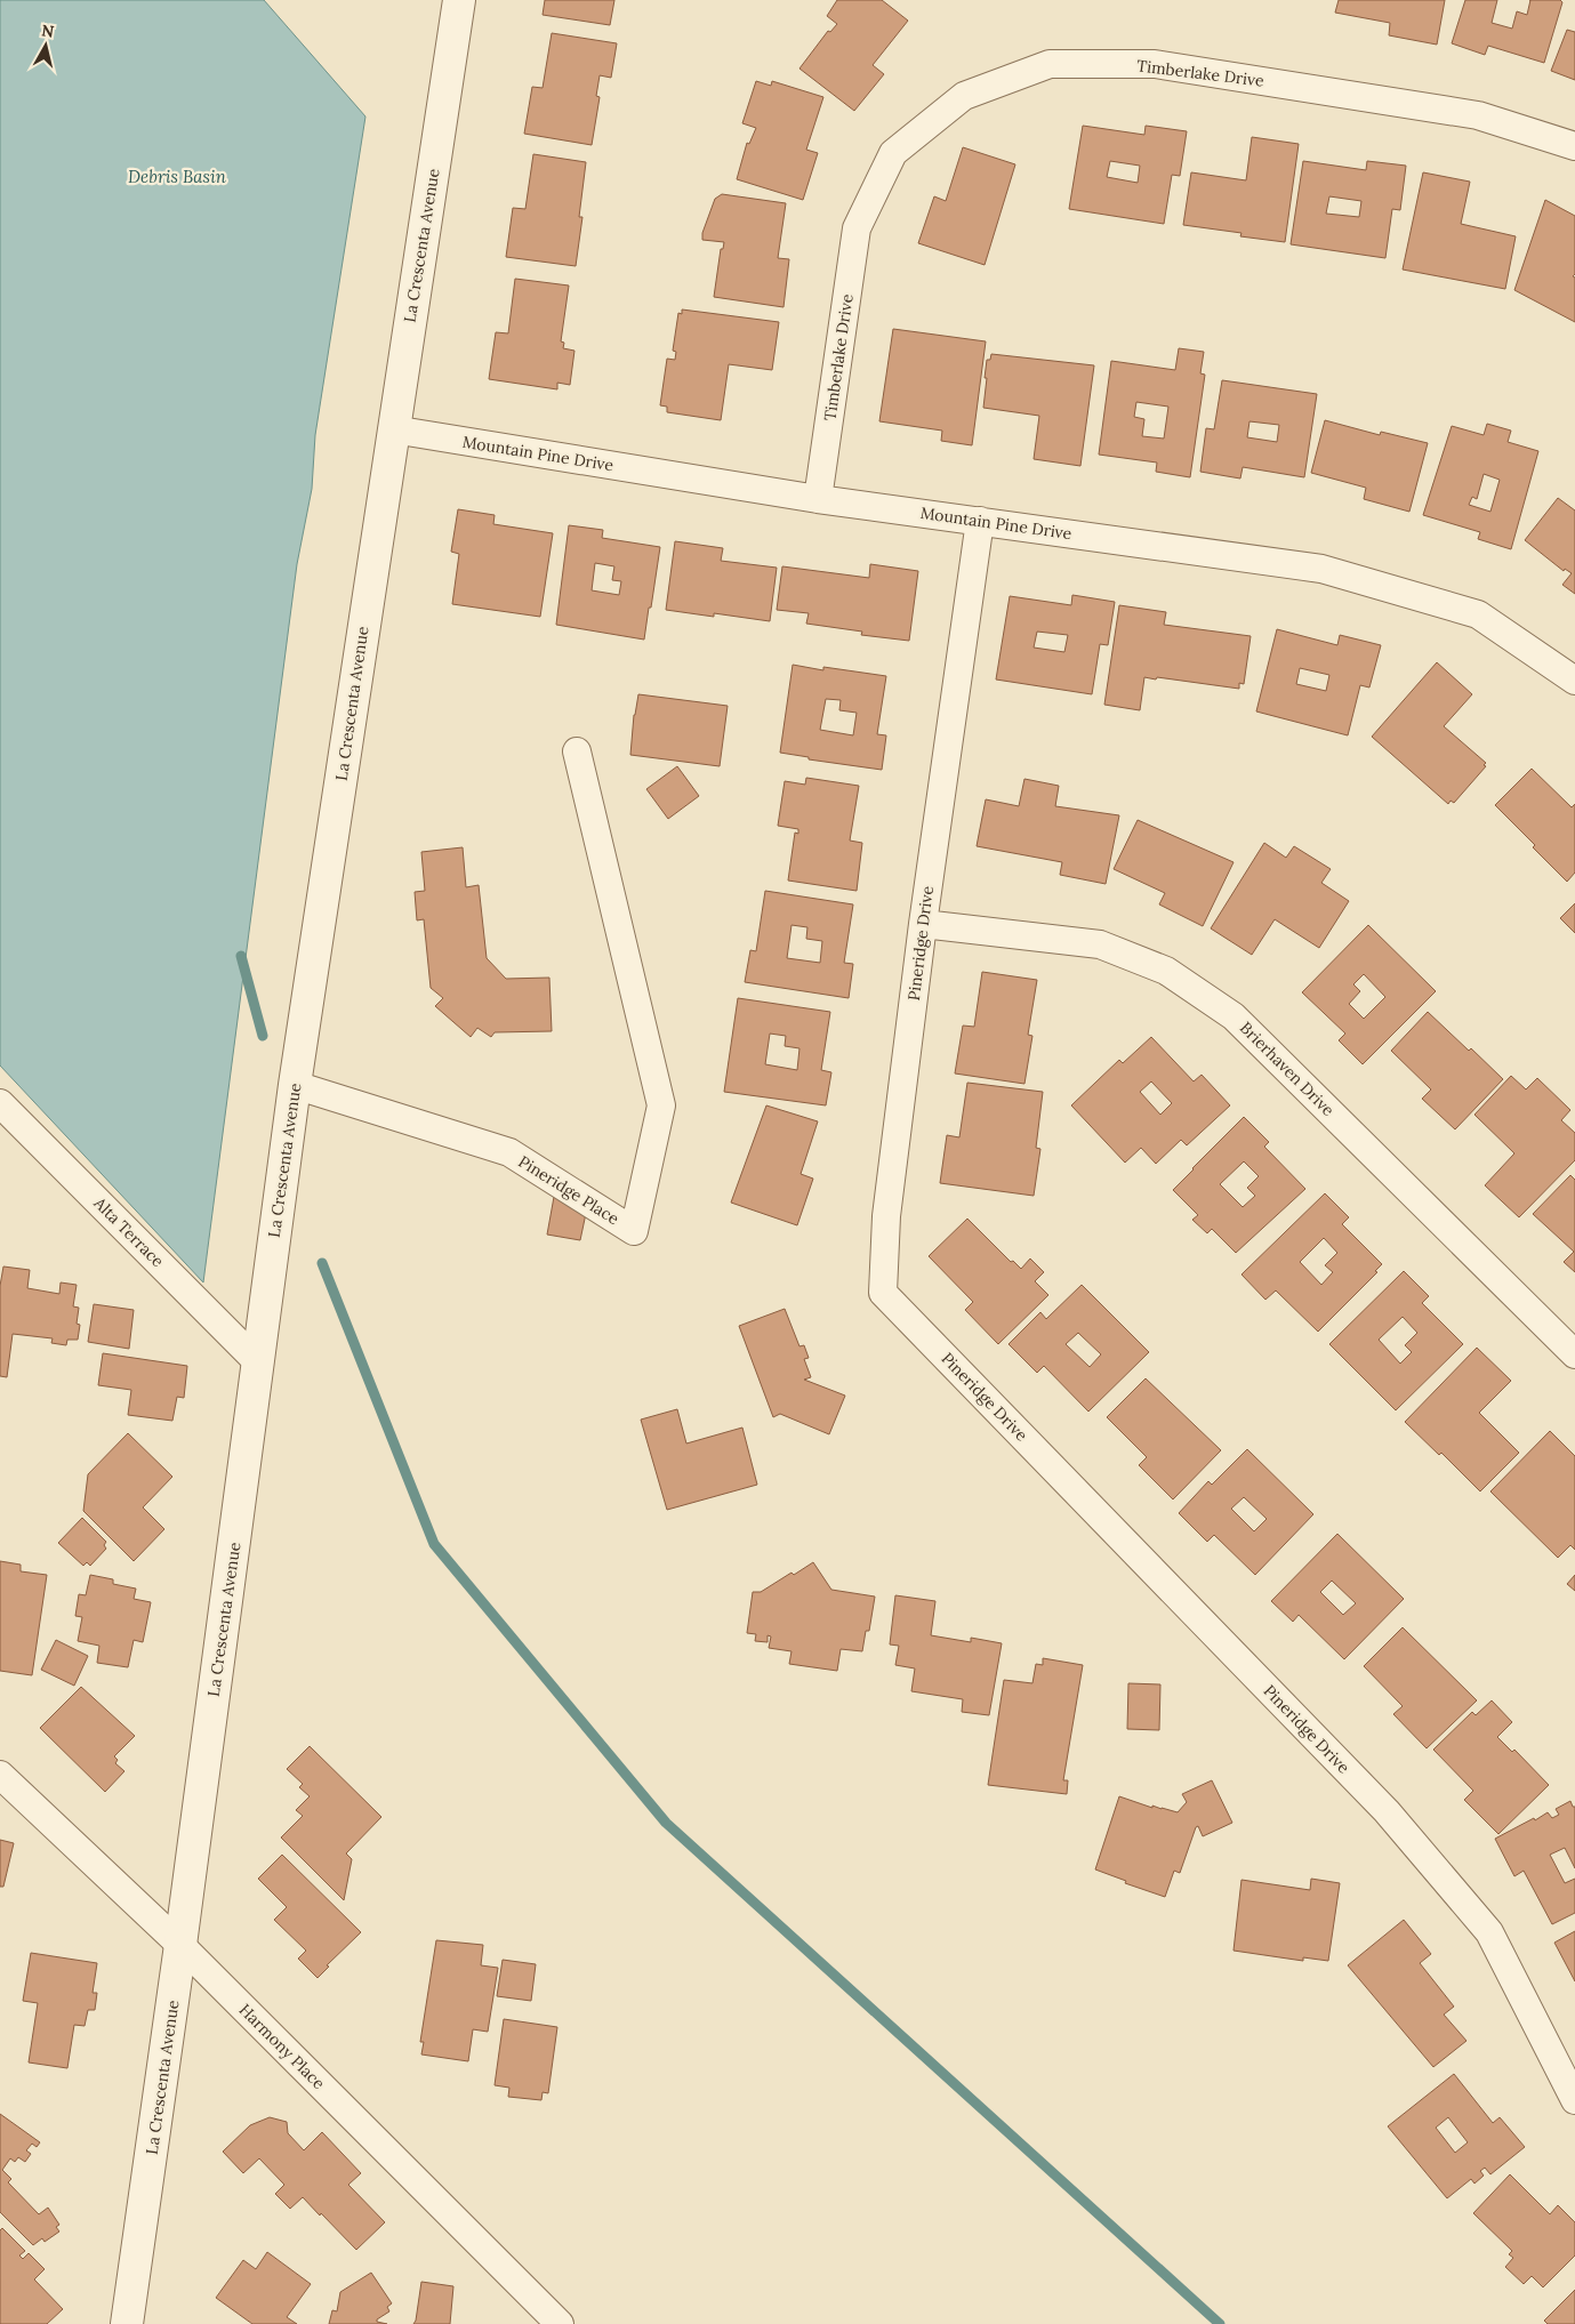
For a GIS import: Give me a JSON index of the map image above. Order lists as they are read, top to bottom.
{
  "streets": {
    "street": [
      "Timberlake Drive",
      "La Crescenta Avenue",
      "Mountain Pine Drive",
      "Pineridge Drive",
      "Brierhaven Drive",
      "Pineridge Place",
      "Alta Terrace",
      "Harmony Place"
    ]
  },
  "crossings": [
    ["Timberlake Drive", "Mountain Pine Drive"],
    ["La Crescenta Avenue", "Mountain Pine Drive"],
    ["La Crescenta Avenue", "Pineridge Place"],
    ["La Crescenta Avenue", "Alta Terrace"],
    ["La Crescenta Avenue", "Harmony Place"],
    ["Mountain Pine Drive", "Pineridge Drive"],
    ["Pineridge Drive", "Brierhaven Drive"]
  ],
  "water": ["Debris Basin"],
  "north": "top"
}
